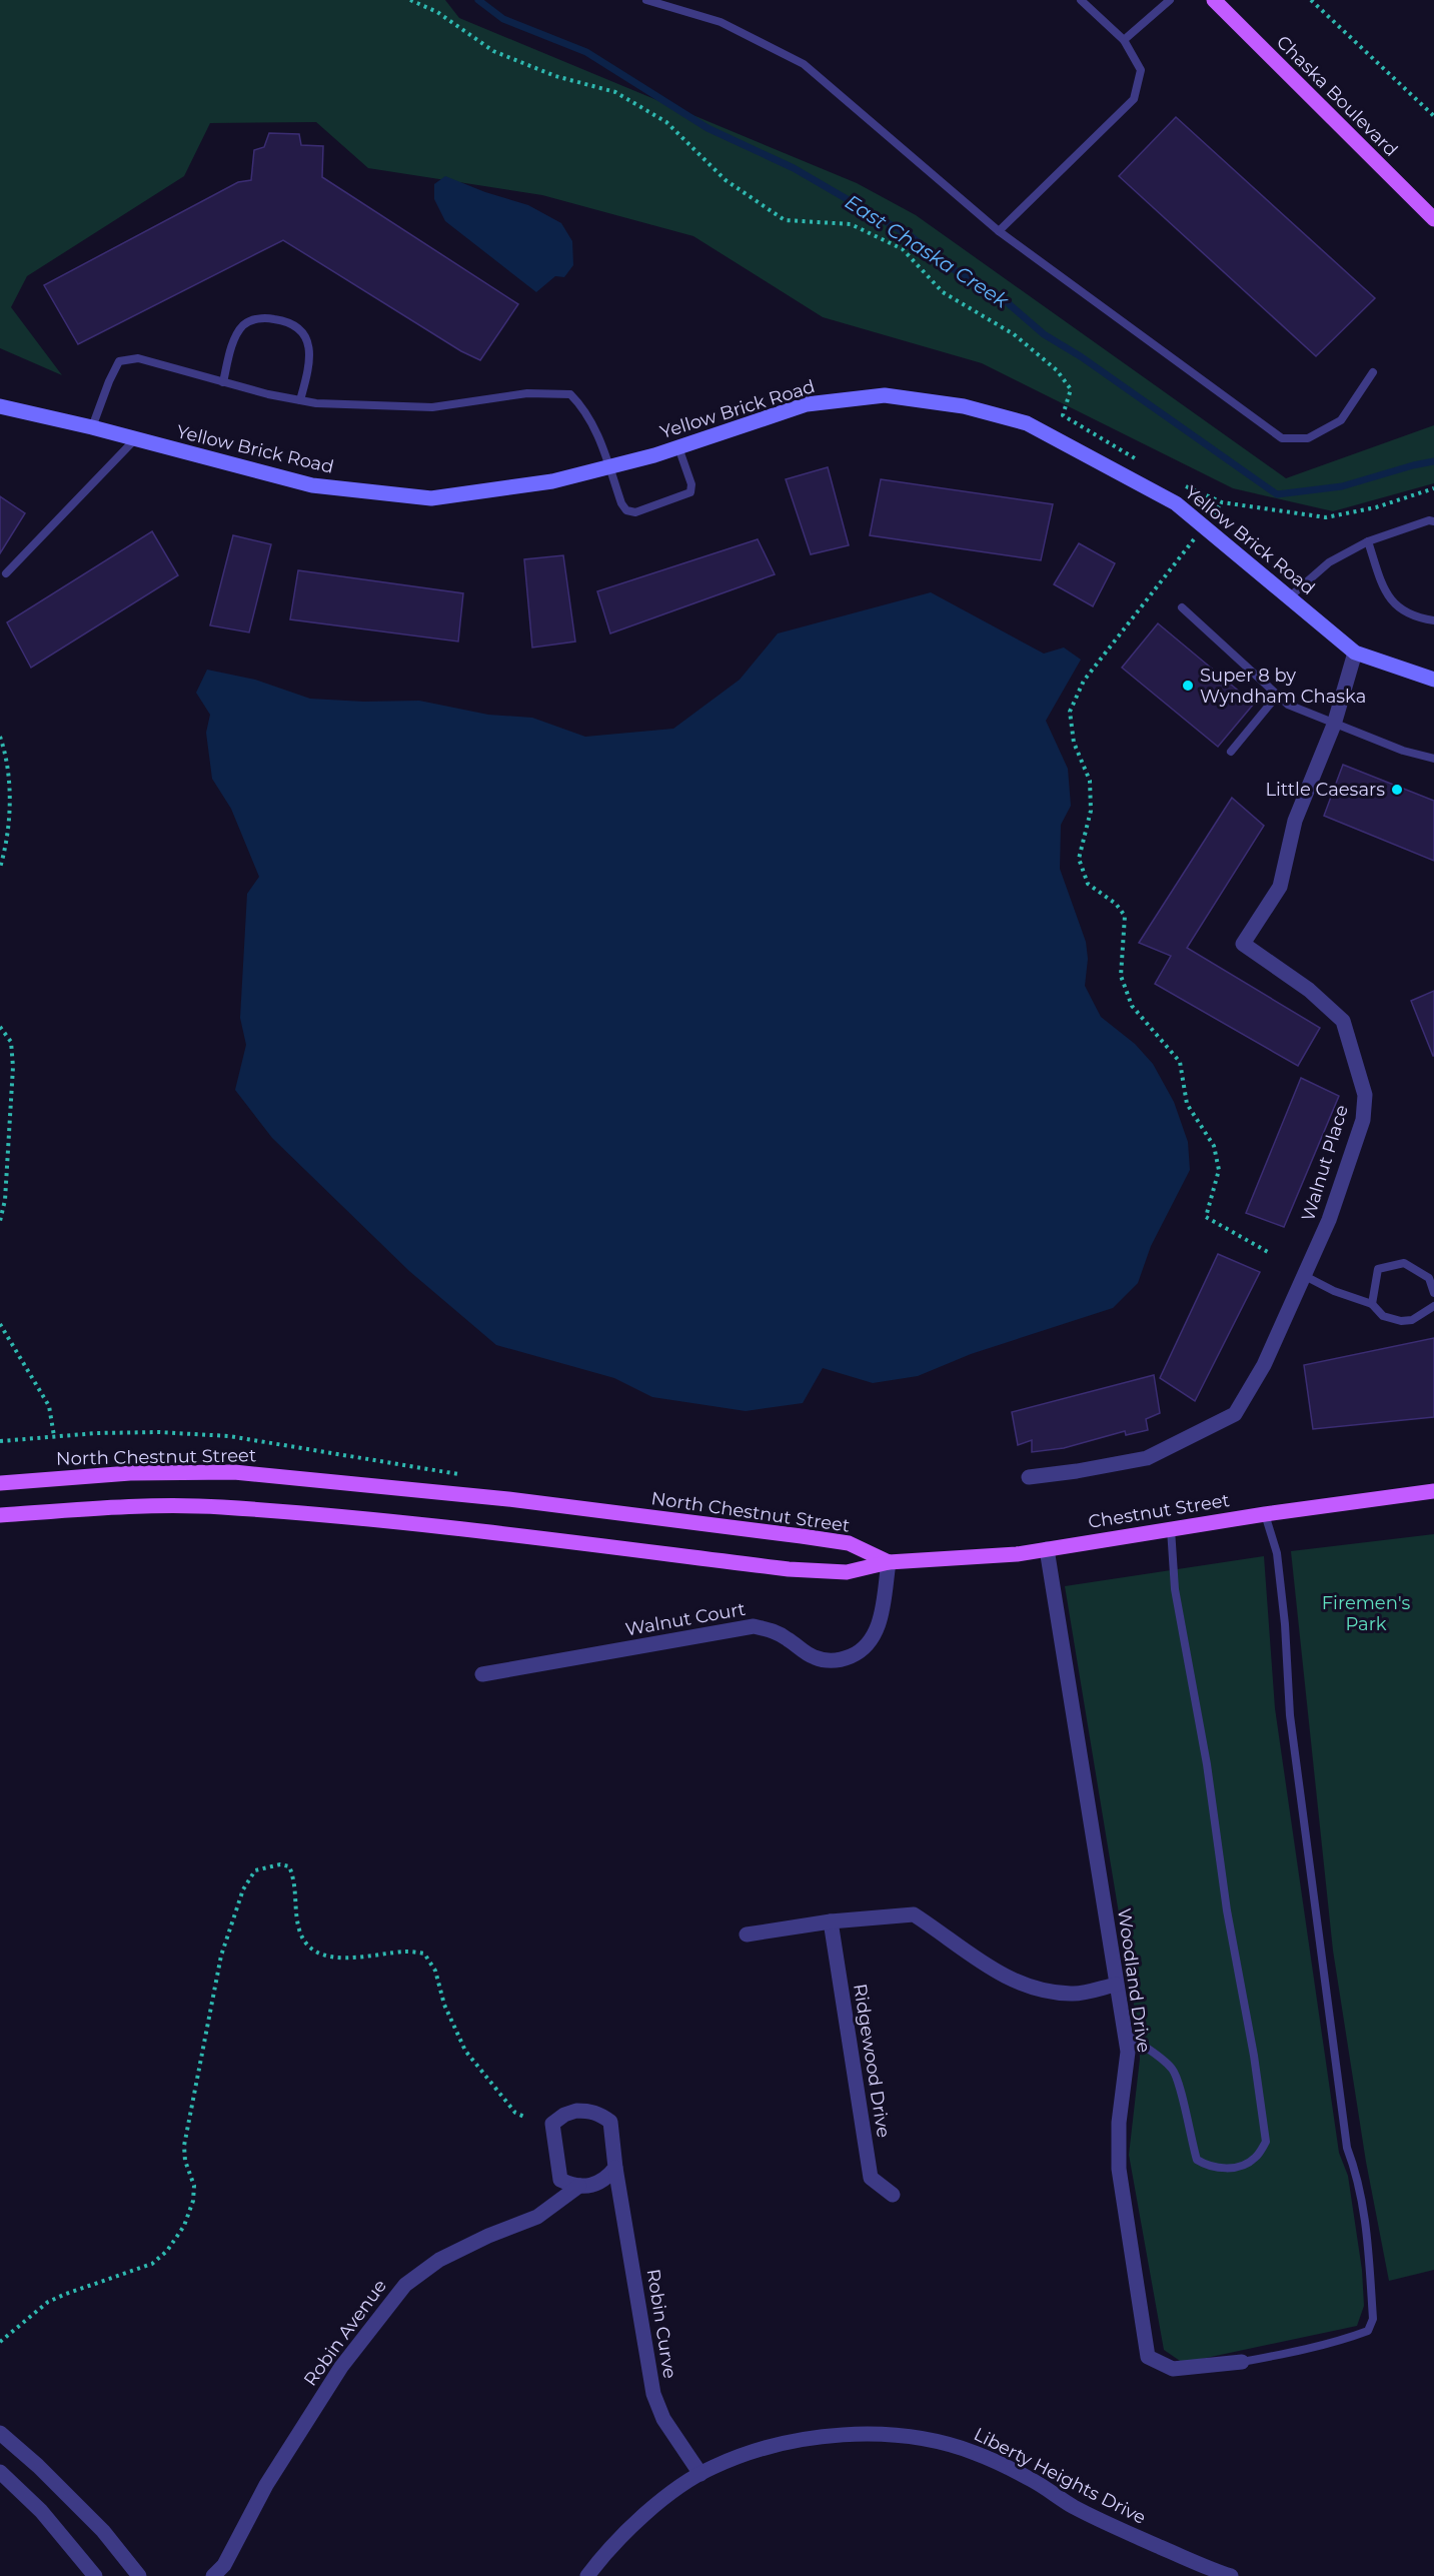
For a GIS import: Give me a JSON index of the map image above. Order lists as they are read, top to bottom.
{
  "streets": {
    "main road": ["Chaska Boulevard", "North Chestnut Street", "Chestnut Street"],
    "street": [
      "Yellow Brick Road",
      "Walnut Place",
      "Walnut Court",
      "Woodland Drive",
      "Ridgewood Drive",
      "Robin Curve",
      "Robin Avenue",
      "Liberty Heights Drive"
    ]
  },
  "crossings": [
    ["Yellow Brick Road", "Walnut Place"],
    ["North Chestnut Street", "Chestnut Street"],
    ["North Chestnut Street", "Walnut Court"],
    ["Chestnut Street", "Walnut Court"],
    ["Chestnut Street", "Woodland Drive"],
    ["Robin Curve", "Robin Avenue"],
    ["Robin Curve", "Liberty Heights Drive"]
  ],
  "water": ["East Chaska Creek"],
  "parks": ["Firemen's Park"],
  "places": ["Super 8 by Wyndham Chaska", "Little Caesars"]
}
